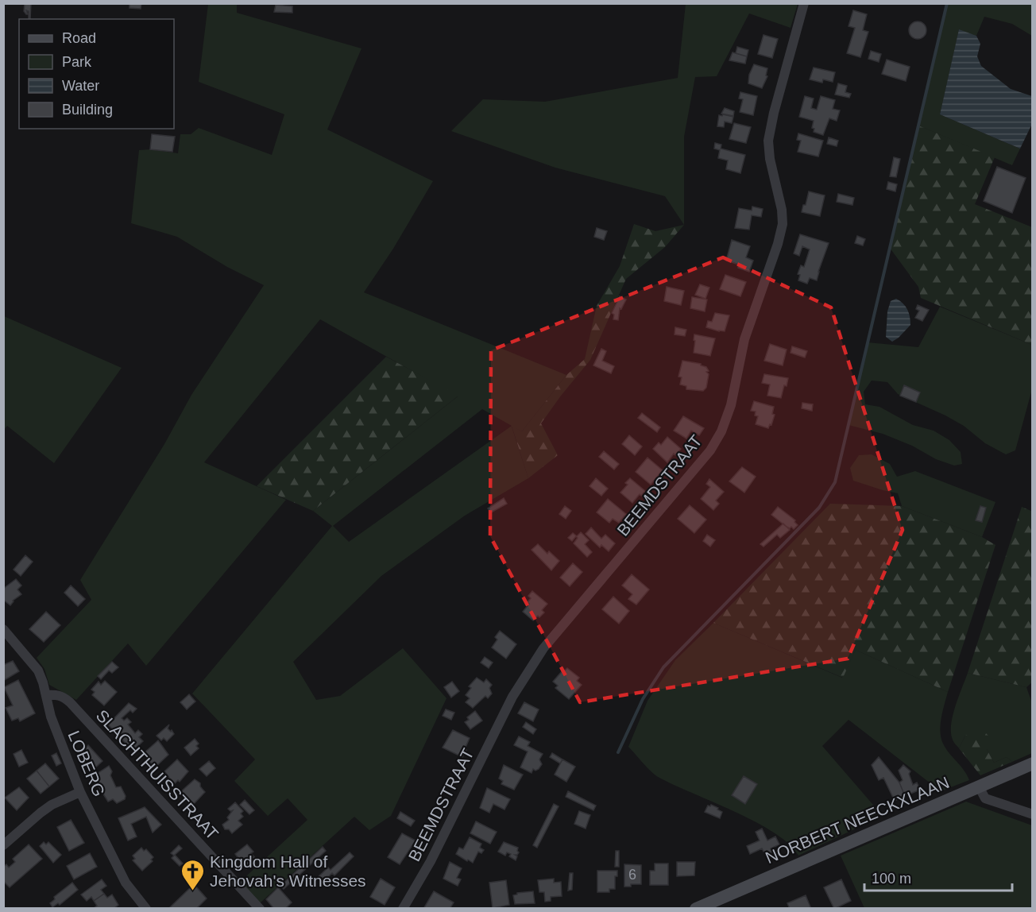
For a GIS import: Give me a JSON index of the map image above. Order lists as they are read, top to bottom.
{
  "streets": {
    "main road": ["NORBERT NEECKXLAAN"],
    "street": ["BEEMDSTRAAT", "LOBERG", "SLACHTHUISSTRAAT"]
  },
  "crossings": [
    ["LOBERG", "SLACHTHUISSTRAAT"]
  ],
  "places": {
    "church": ["Kingdom Hall of Jehovah's Witnesses"]
  },
  "house_numbers": ["6"],
  "legend": [
    "Road",
    "Park",
    "Water",
    "Building"
  ],
  "scale_bar": "100 m"
}
